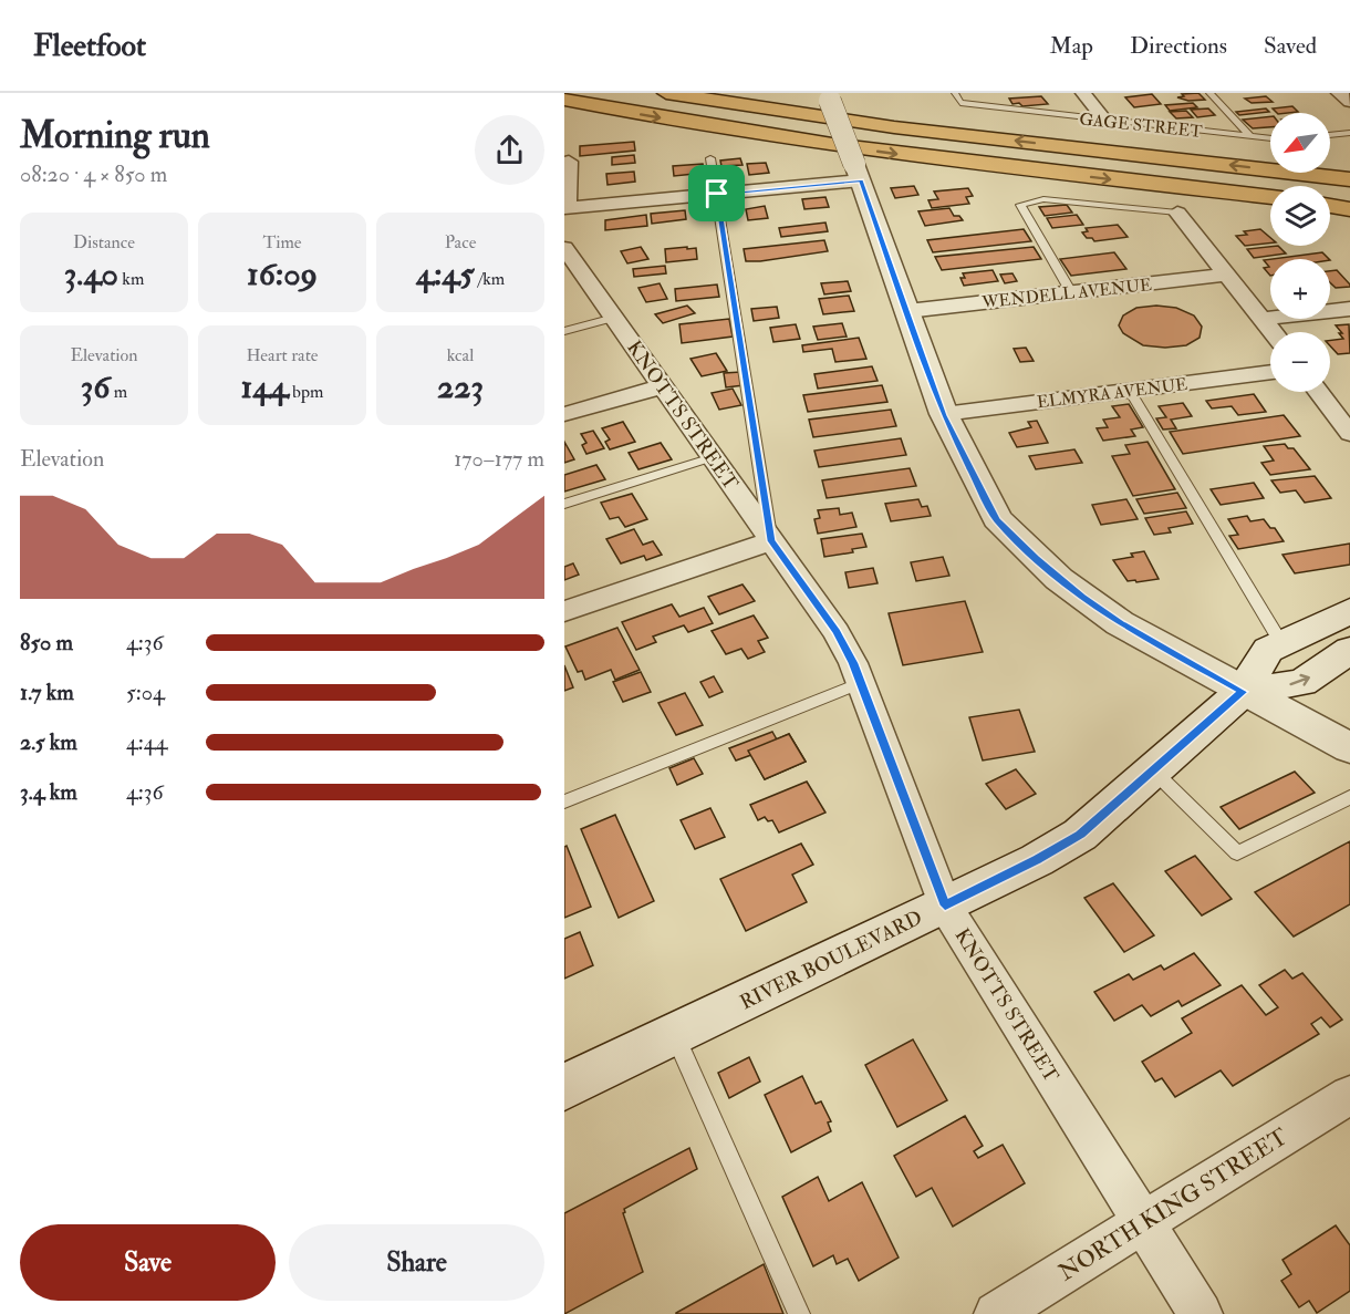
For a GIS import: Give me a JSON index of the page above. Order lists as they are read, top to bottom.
{
  "streets": {
    "street": [
      "WENDELL AVENUE",
      "ELMYRA AVENUE",
      "KNOTTS STREET",
      "RIVER BOULEVARD",
      "NORTH KING STREET"
    ],
    "lane": ["GAGE STREET"]
  },
  "crossings": [
    ["KNOTTS STREET", "RIVER BOULEVARD"],
    ["KNOTTS STREET", "NORTH KING STREET"]
  ],
  "north": "bottom left",
  "page": {
    "header": "Fleetfoot",
    "nav": ["Map", "Directions", "Saved"],
    "heading": ["Morning run", "08:20 · 4 × 850 m"],
    "map_buttons": ["+", "−"],
    "stats": [
      ["Distance", "3.40 km"],
      ["Time", "16:09"],
      ["Pace", "4:45 /km"],
      ["Elevation", "36 m"],
      ["Heart rate", "144 bpm"],
      ["kcal", "223"]
    ],
    "chart": ["Elevation", "170–177 m"],
    "list": [
      {
        "name": "850 m",
        "note": "4:36"
      },
      {
        "name": "1.7 km",
        "note": "5:04"
      },
      {
        "name": "2.5 km",
        "note": "4:44"
      },
      {
        "name": "3.4 km",
        "note": "4:36"
      }
    ],
    "buttons": ["Save", "Share"]
  }
}
